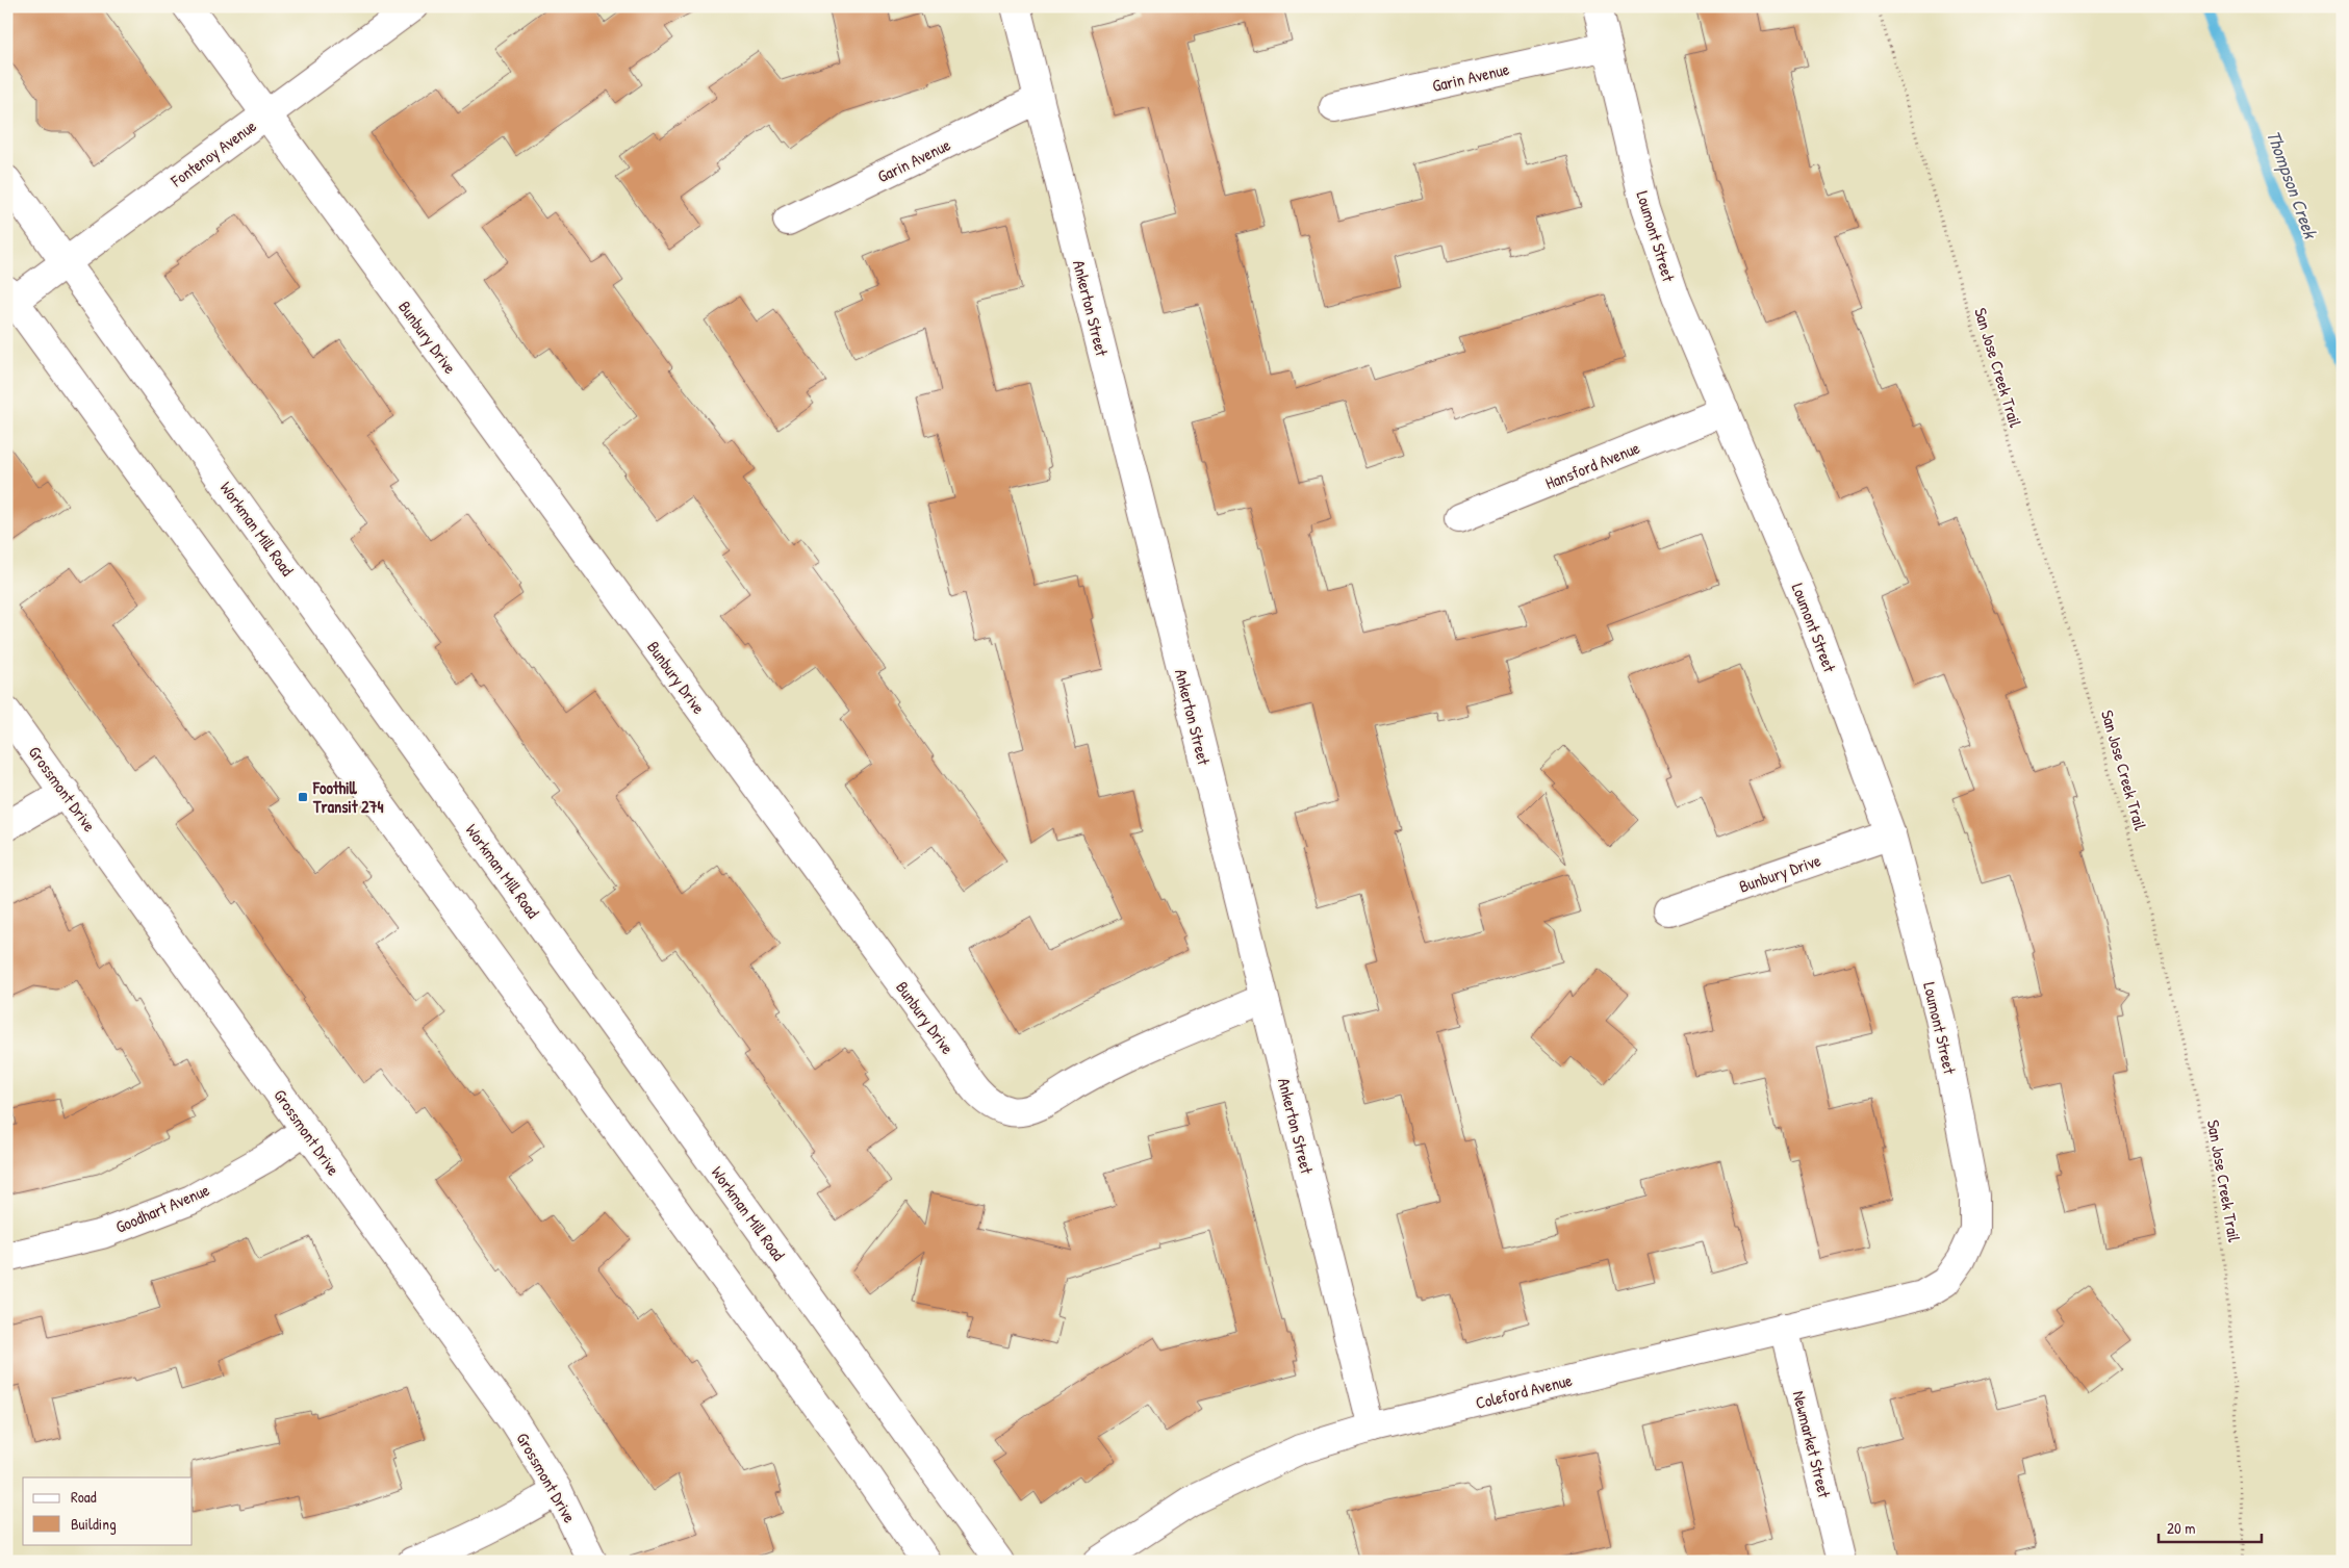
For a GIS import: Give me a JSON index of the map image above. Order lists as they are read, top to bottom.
{
  "streets": {
    "street": [
      "Garin Avenue",
      "Fontenoy Avenue",
      "Loumont Street",
      "Ankerton Street",
      "Bunbury Drive",
      "Hansford Avenue",
      "Workman Mill Road",
      "Grossmont Drive",
      "Goodhart Avenue",
      "Coleford Avenue",
      "Newmarket Street"
    ],
    "path": ["San Jose Creek Trail"]
  },
  "crossings": [
    ["Garin Avenue", "Loumont Street"],
    ["Garin Avenue", "Ankerton Street"],
    ["Fontenoy Avenue", "Bunbury Drive"],
    ["Fontenoy Avenue", "Workman Mill Road"],
    ["Loumont Street", "Bunbury Drive"],
    ["Loumont Street", "Hansford Avenue"],
    ["Loumont Street", "Coleford Avenue"],
    ["Ankerton Street", "Bunbury Drive"],
    ["Ankerton Street", "Coleford Avenue"],
    ["Grossmont Drive", "Goodhart Avenue"],
    ["Coleford Avenue", "Newmarket Street"]
  ],
  "water": ["Thompson Creek"],
  "places": {
    "transit": ["Foothill Transit 274"]
  },
  "legend": ["Road", "Building"],
  "scale_bar": "20 m"
}
